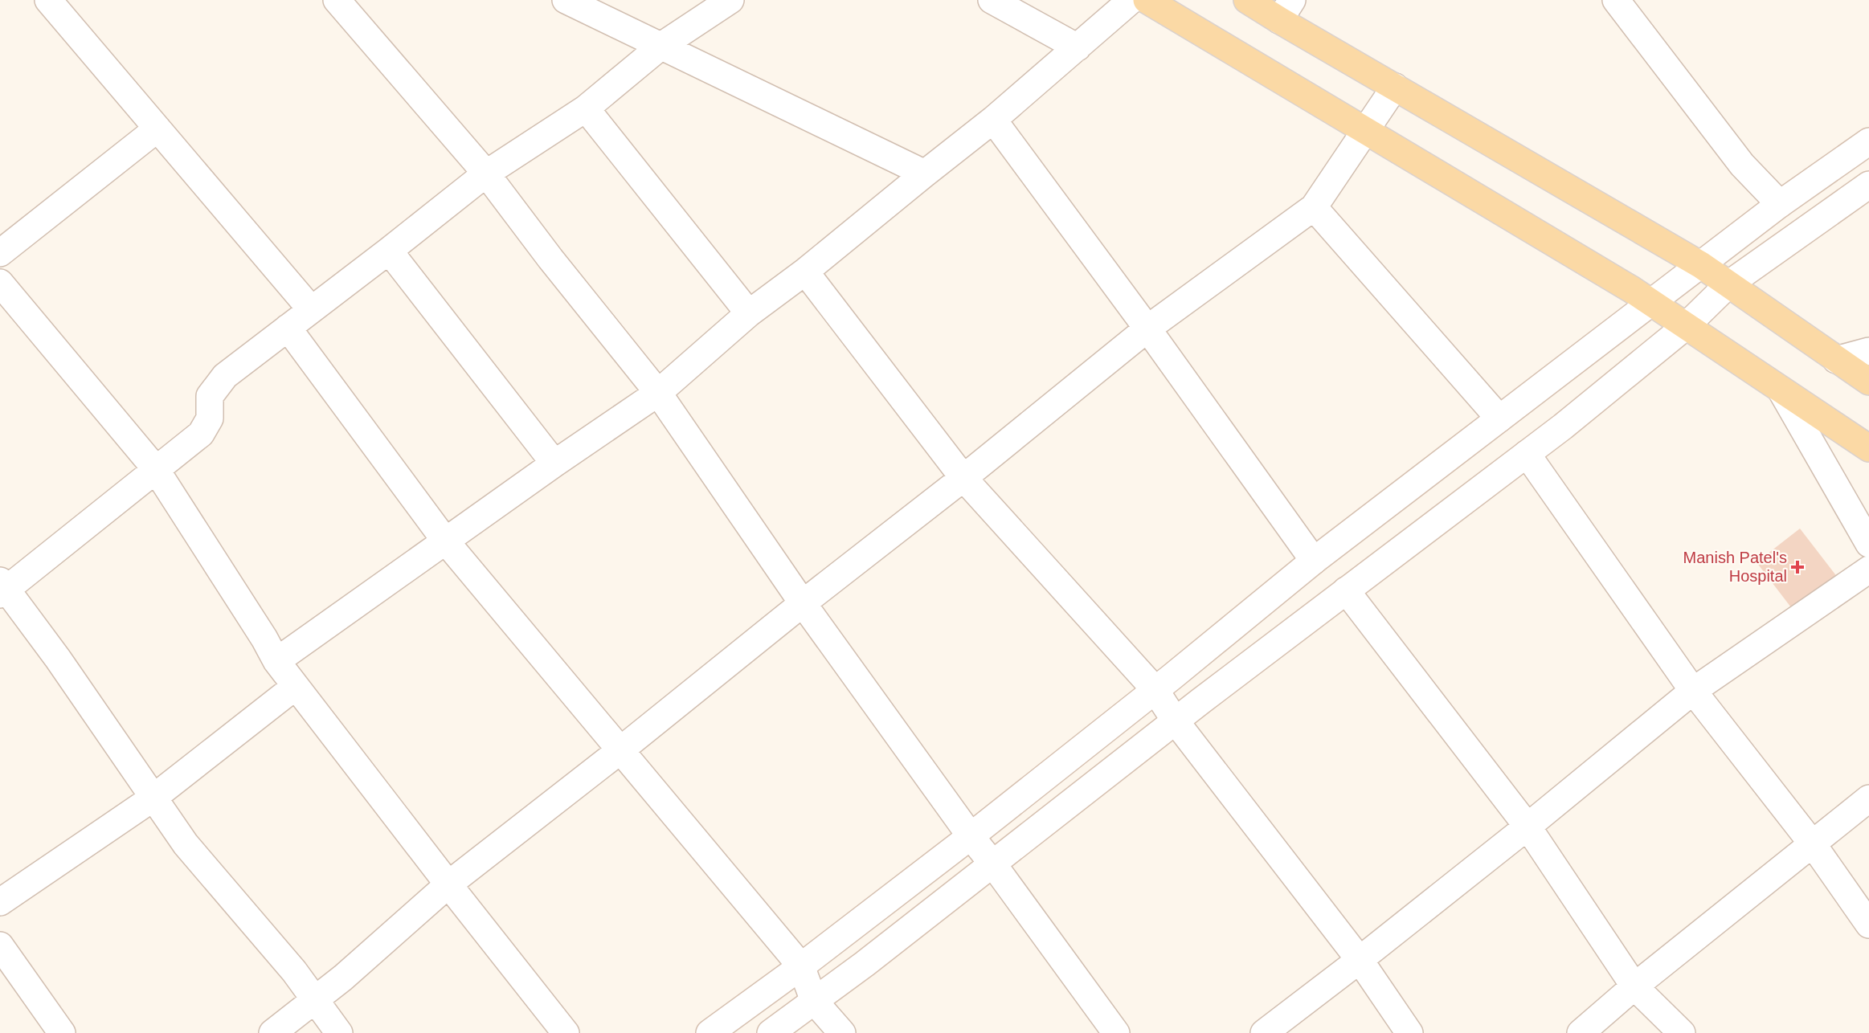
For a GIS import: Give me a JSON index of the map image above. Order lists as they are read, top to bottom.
{
  "places": {
    "health": ["Manish Patel's Hospital"]
  }
}
